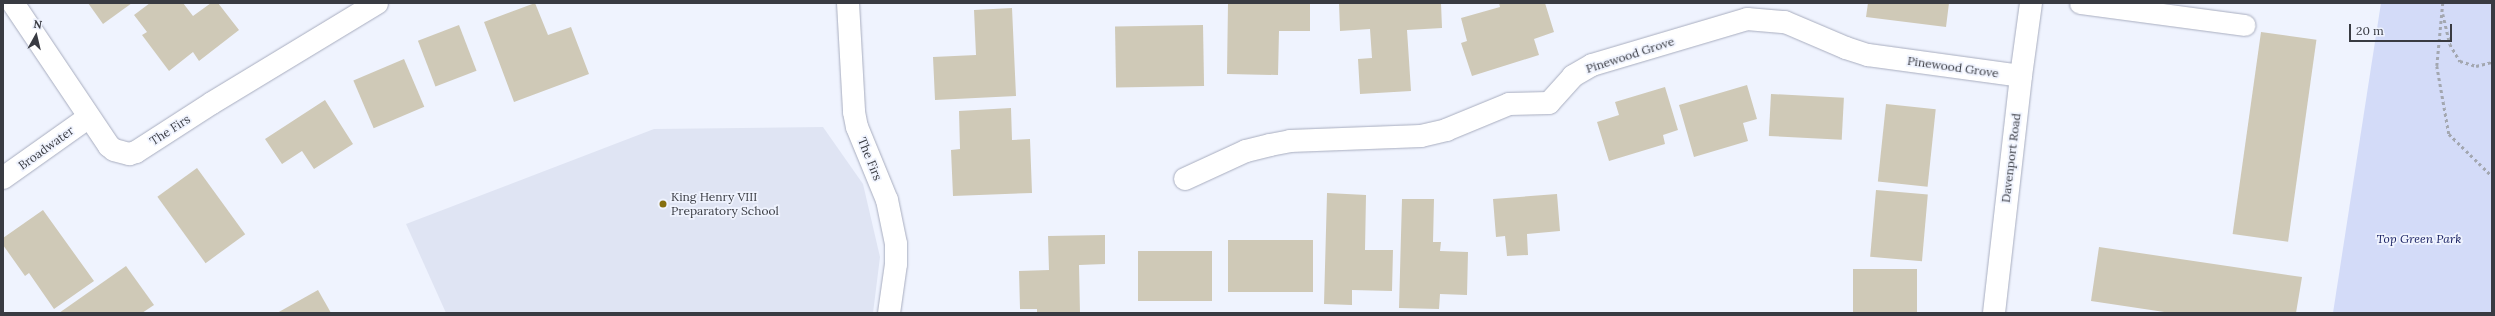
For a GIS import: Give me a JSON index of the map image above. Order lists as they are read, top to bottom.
{
  "streets": {
    "street": [
      "Pinewood Grove",
      "The Firs",
      "Broadwater",
      "Davenport Road"
    ]
  },
  "crossings": [
    ["Pinewood Grove", "Davenport Road"],
    ["The Firs", "Broadwater"]
  ],
  "parks": ["Top Green Park"],
  "places": ["King Henry VIII Preparatory School"],
  "scale_bar": "20 m",
  "north": "top"
}
